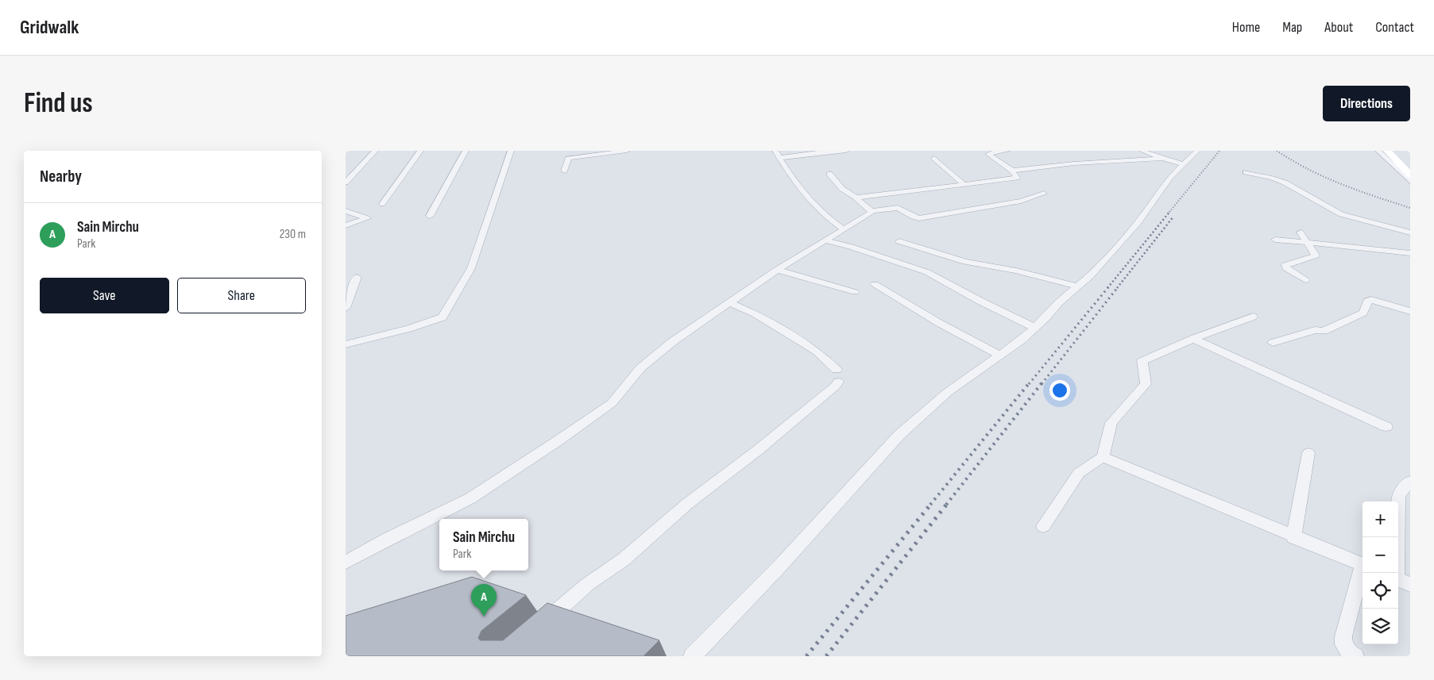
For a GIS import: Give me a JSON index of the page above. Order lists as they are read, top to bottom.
{
  "page": {
    "header": "Gridwalk",
    "nav": [
      "Home",
      "Map",
      "About",
      "Contact"
    ],
    "buttons": [
      "Directions",
      ["Save", "Share"]
    ],
    "title": "Find us",
    "heading": "Nearby",
    "list": [
      {
        "mark": "A",
        "name": "Sain Mirchu",
        "note": "Park",
        "value": "230 m"
      }
    ],
    "map_buttons": ["+", "−"],
    "popup": ["Sain Mirchu", "Park"],
    "pins": "A"
  }
}
